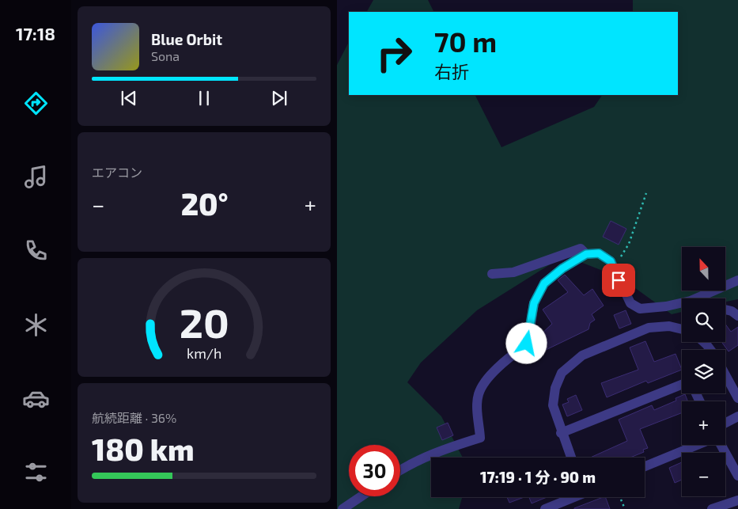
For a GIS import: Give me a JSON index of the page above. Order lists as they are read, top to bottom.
{
  "north": "top",
  "page": {
    "tabs": "17:18",
    "turn": ["70 m", "右折"],
    "song": ["Blue Orbit", "Sona"],
    "tile": [
      "エアコン",
      ["航続距離 · 36%", "180 km"]
    ],
    "heat": ["−", "20°", "+"],
    "map_buttons": ["+", "−"],
    "limit": "30",
    "trip": "17:19 · 1 分 · 90 m",
    "gauge": ["20", "km/h"]
  }
}
